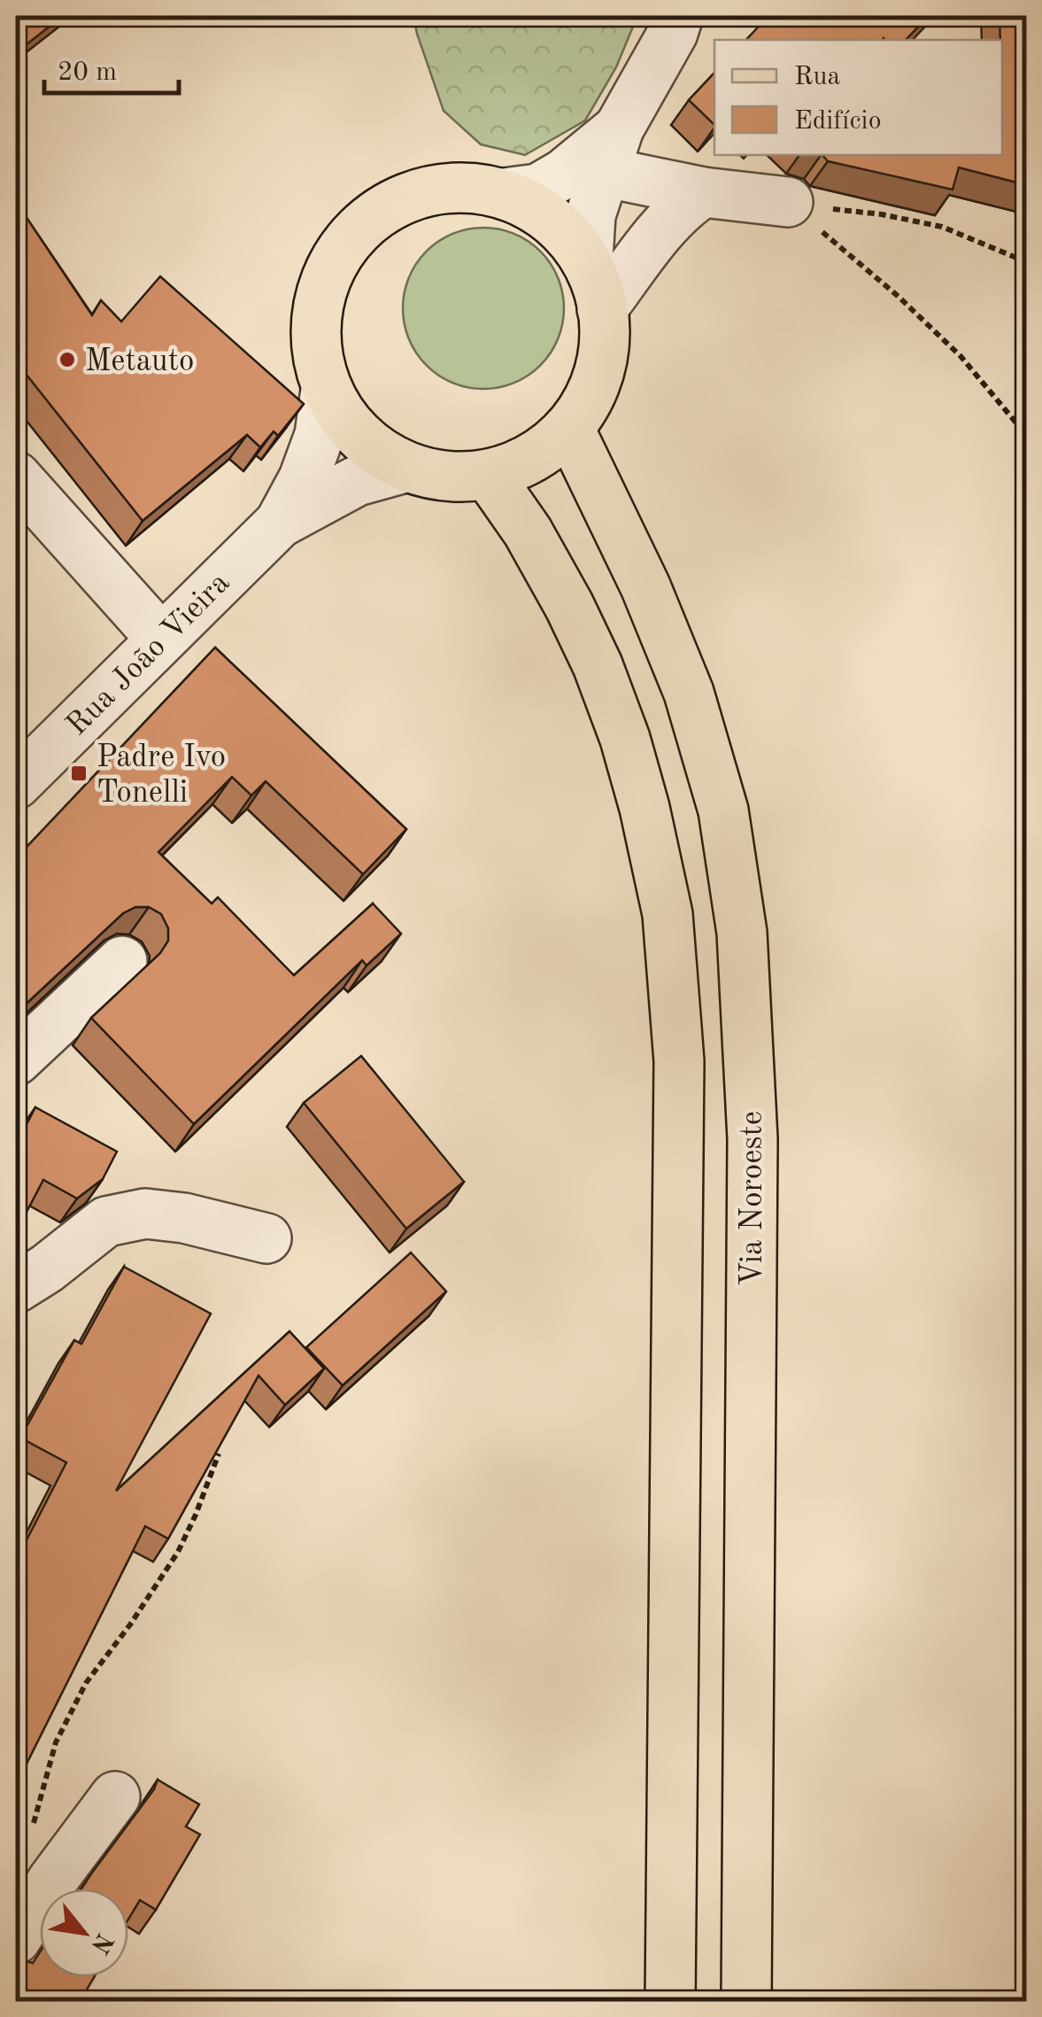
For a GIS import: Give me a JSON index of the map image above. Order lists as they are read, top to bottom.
{
  "streets": {
    "main road": ["Via Noroeste"],
    "street": ["Rua João Vieira"]
  },
  "crossings": [
    ["Rua João Vieira", "Via Noroeste"]
  ],
  "places": {
    "other": ["Metauto"],
    "transit": ["Padre Ivo Tonelli"]
  },
  "legend": ["Rua", "Edifício"],
  "scale_bar": "20 m",
  "north": "bottom right"
}
